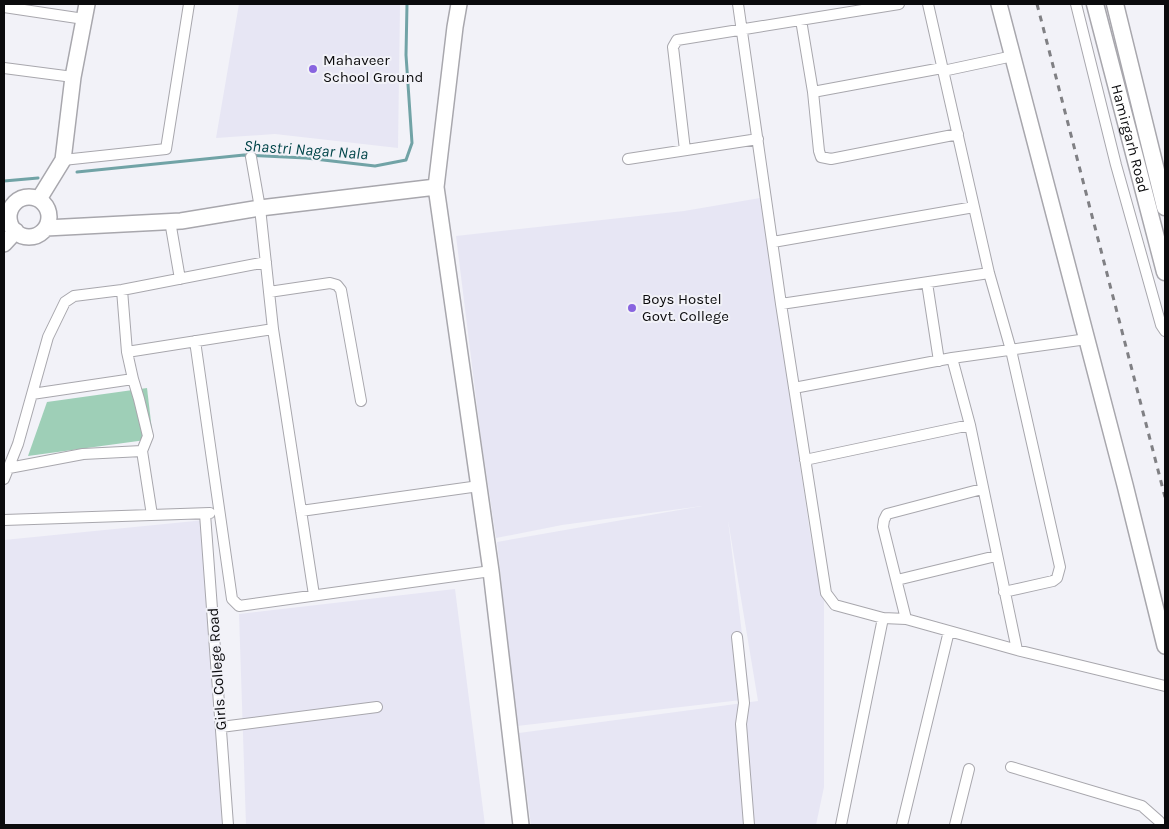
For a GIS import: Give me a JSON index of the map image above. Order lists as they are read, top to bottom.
{
  "streets": {
    "main road": ["Hamirgarh Road"],
    "street": ["Girls College Road"]
  },
  "water": ["Shastri Nagar Nala"],
  "places": ["Mahaveer School Ground", "Boys Hostel Govt. College"]
}
